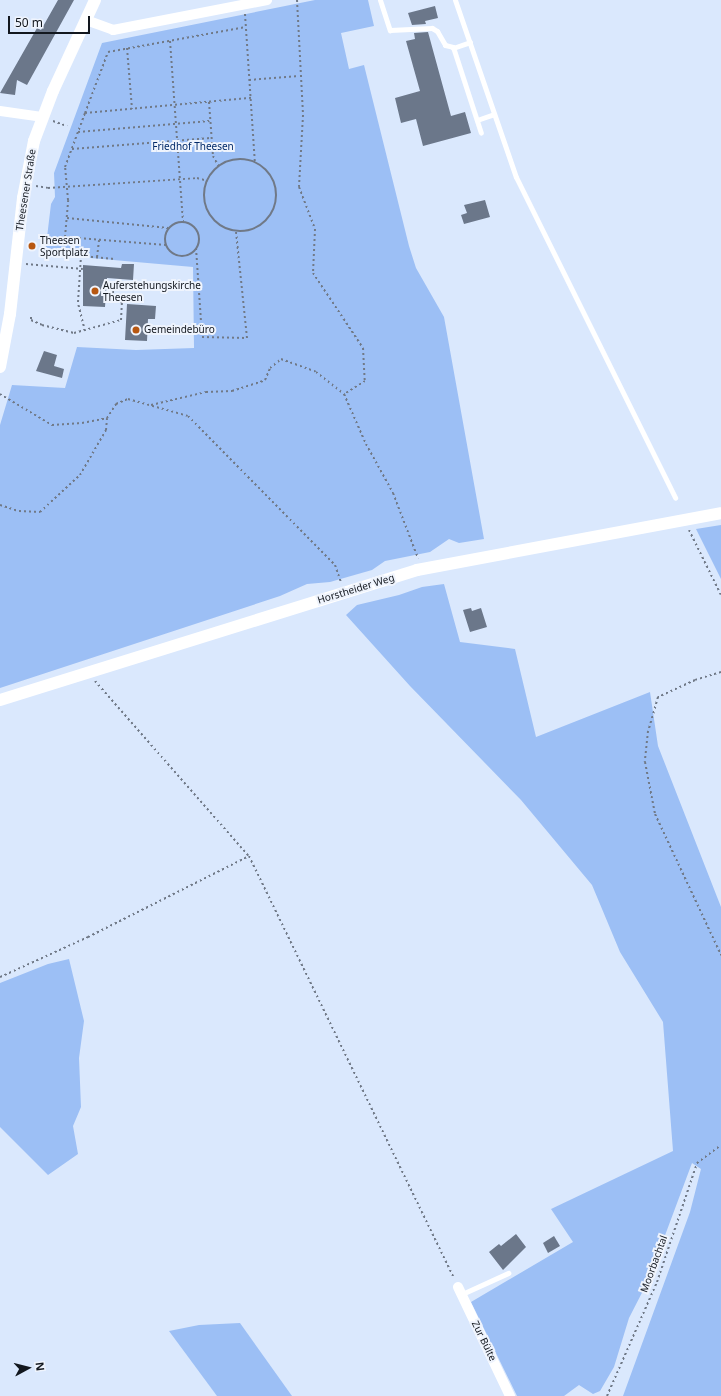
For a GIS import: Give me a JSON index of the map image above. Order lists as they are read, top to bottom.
{
  "streets": {
    "street": ["Theesener Straße", "Horstheider Weg", "Zur Bülte"],
    "path": ["Moorbachtal"]
  },
  "parks": ["Friedhof Theesen"],
  "places": ["Theesen Sportplatz", "Auferstehungskirche Theesen", "Gemeindebüro"],
  "scale_bar": "50 m",
  "north": "right"
}
